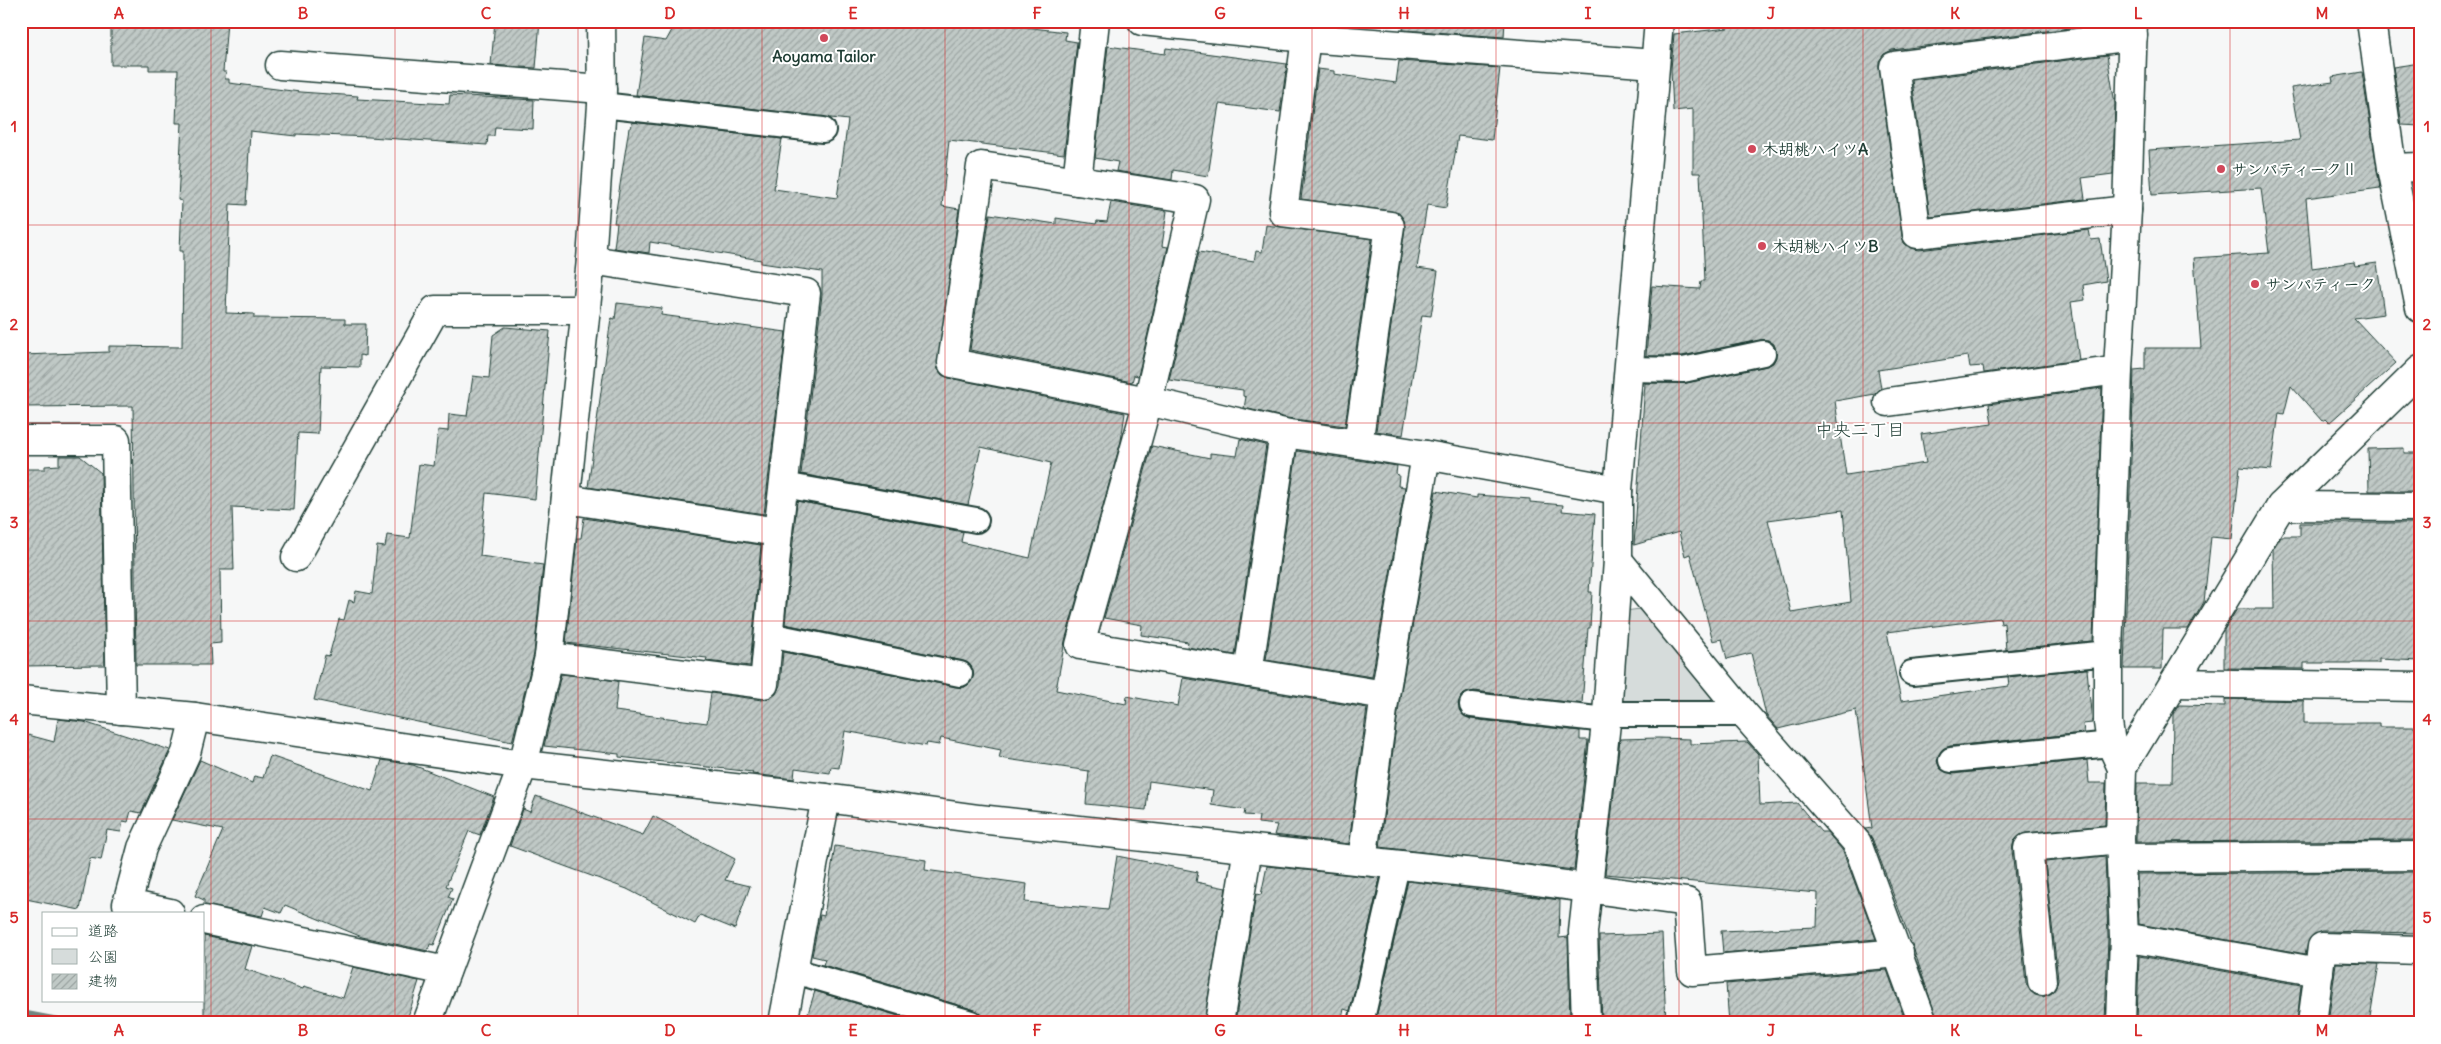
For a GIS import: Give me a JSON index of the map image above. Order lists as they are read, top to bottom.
{
  "districts": ["中央二丁目"],
  "places": [
    "Aoyama Tailor",
    "木胡桃ハイツA",
    "サンパティークⅡ",
    "木胡桃ハイツB",
    "サンパティーク"
  ],
  "legend": ["道路", "公園", "建物"],
  "grid": {
    "columns": [
      "A",
      "B",
      "C",
      "D",
      "E",
      "F",
      "G",
      "H",
      "I",
      "J",
      "K",
      "L",
      "M"
    ],
    "rows": [
      "1",
      "2",
      "3",
      "4",
      "5"
    ]
  }
}
